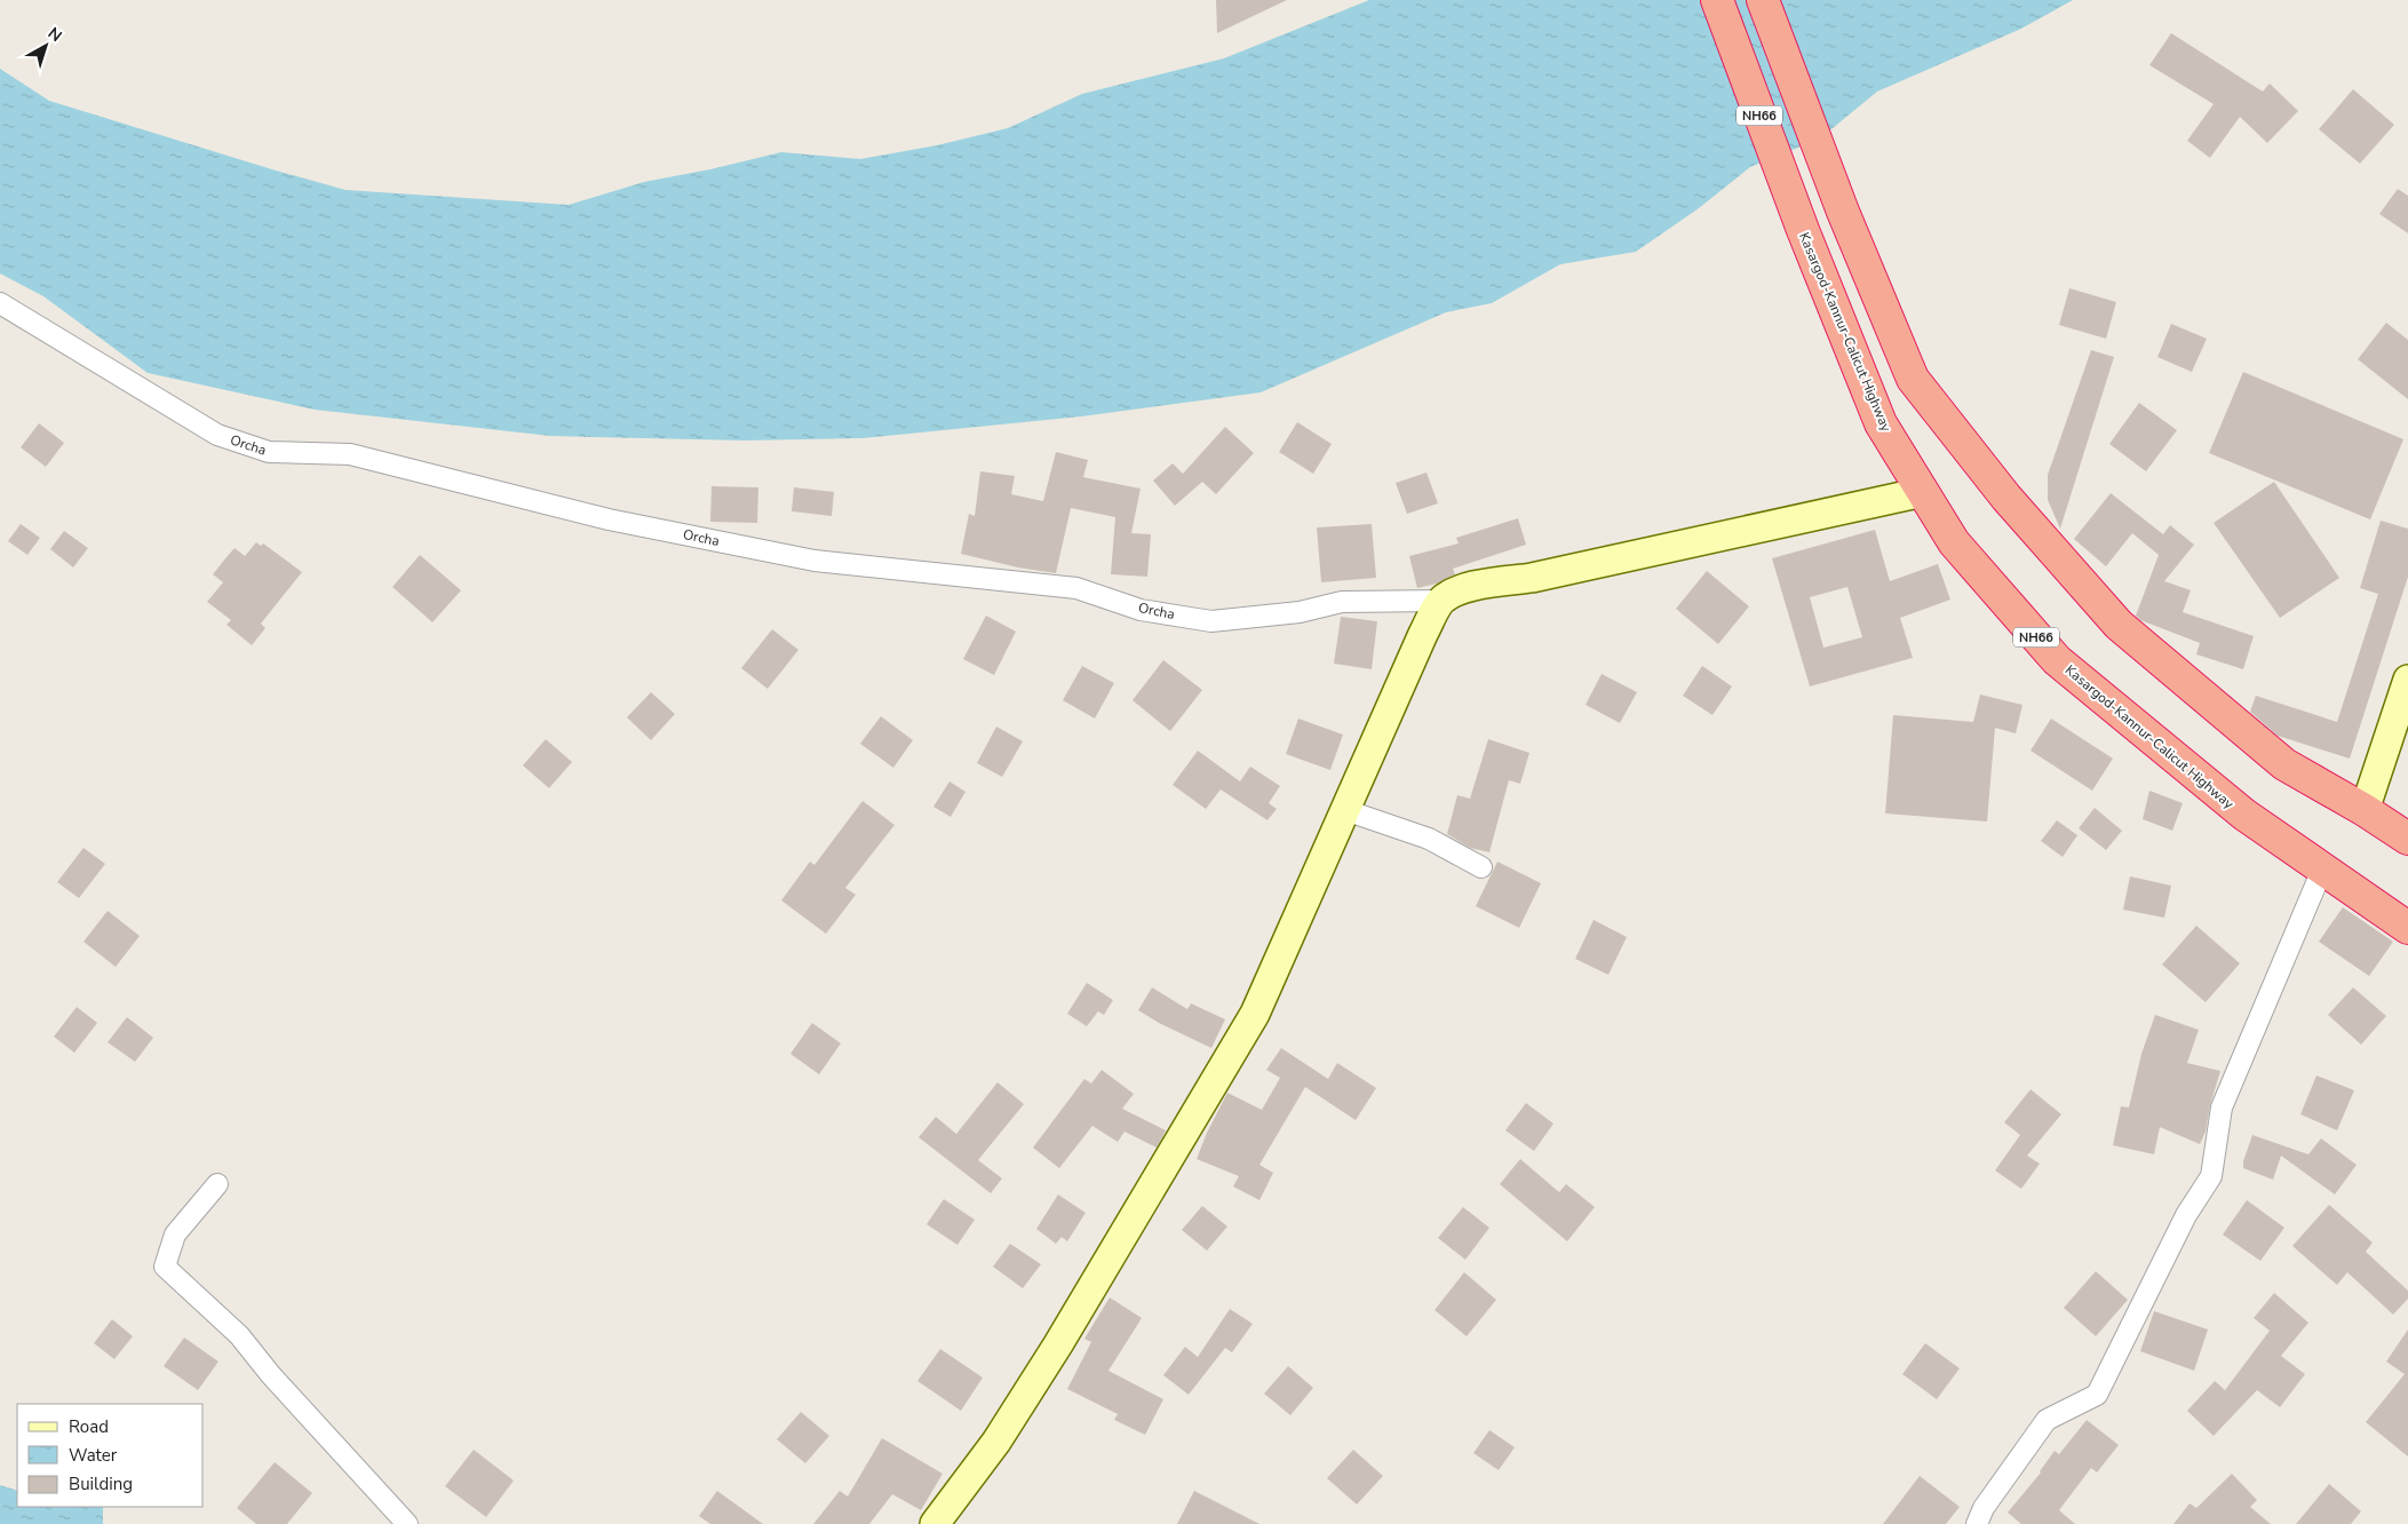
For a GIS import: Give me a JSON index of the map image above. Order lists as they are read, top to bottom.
{
  "streets": {
    "highway": ["NH66", "Kasargod-Kannur-Calicut Highway"],
    "street": ["Orcha"]
  },
  "legend": ["Road", "Water", "Building"],
  "north": "top right"
}
